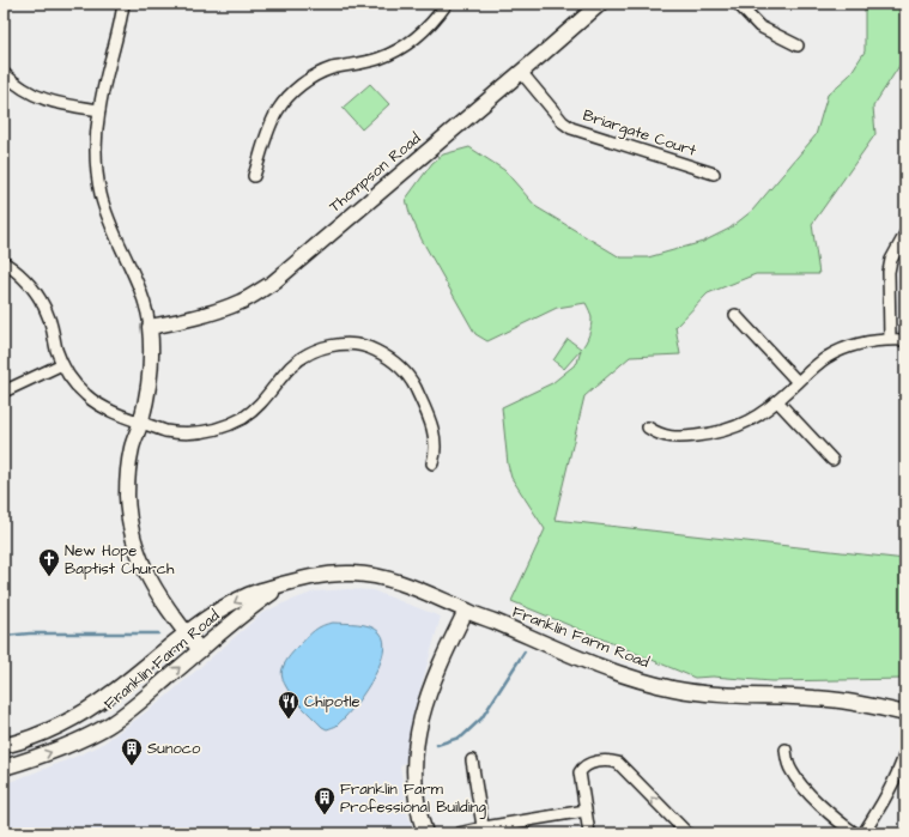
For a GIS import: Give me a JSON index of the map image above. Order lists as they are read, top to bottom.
{
  "streets": {
    "main road": ["Thompson Road", "Franklin Farm Road"],
    "street": ["Briargate Court"]
  },
  "crossings": [
    ["Briargate Court", "Thompson Road"]
  ],
  "places": {
    "church": ["New Hope Baptist Church"],
    "restaurant": ["Chipotle"],
    "building": ["Sunoco", "Franklin Farm Professional Building"]
  }
}
